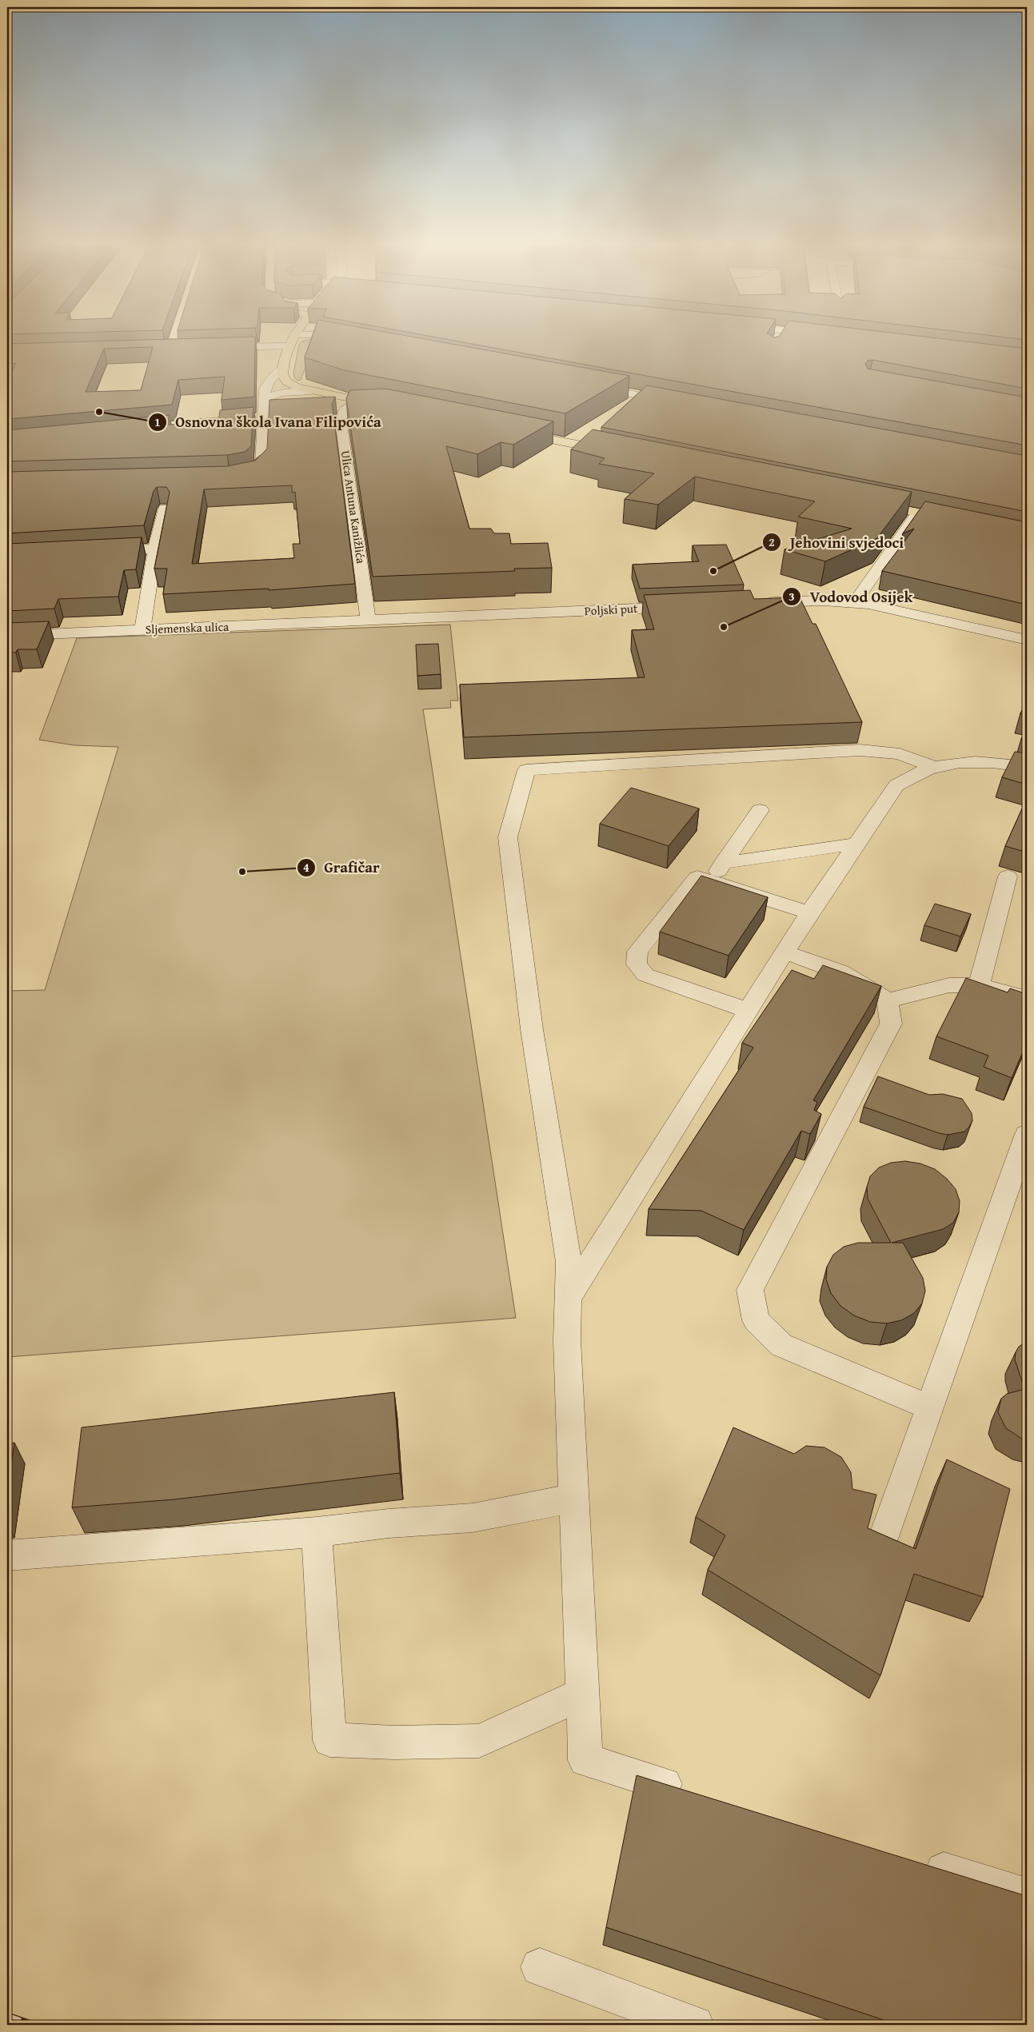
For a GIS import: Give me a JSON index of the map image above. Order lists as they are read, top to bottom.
{
  "streets": {
    "street": ["Ulica Antuna Kanižlića", "Poljski put", "Sljemenska ulica"]
  },
  "crossings": [
    ["Ulica Antuna Kanižlića", "Poljski put"],
    ["Ulica Antuna Kanižlića", "Sljemenska ulica"],
    ["Poljski put", "Sljemenska ulica"]
  ],
  "places": [
    "Osnovna škola Ivana Filipovića",
    "Jehovini svjedoci",
    "Vodovod Osijek",
    "Grafičar"
  ]
}
